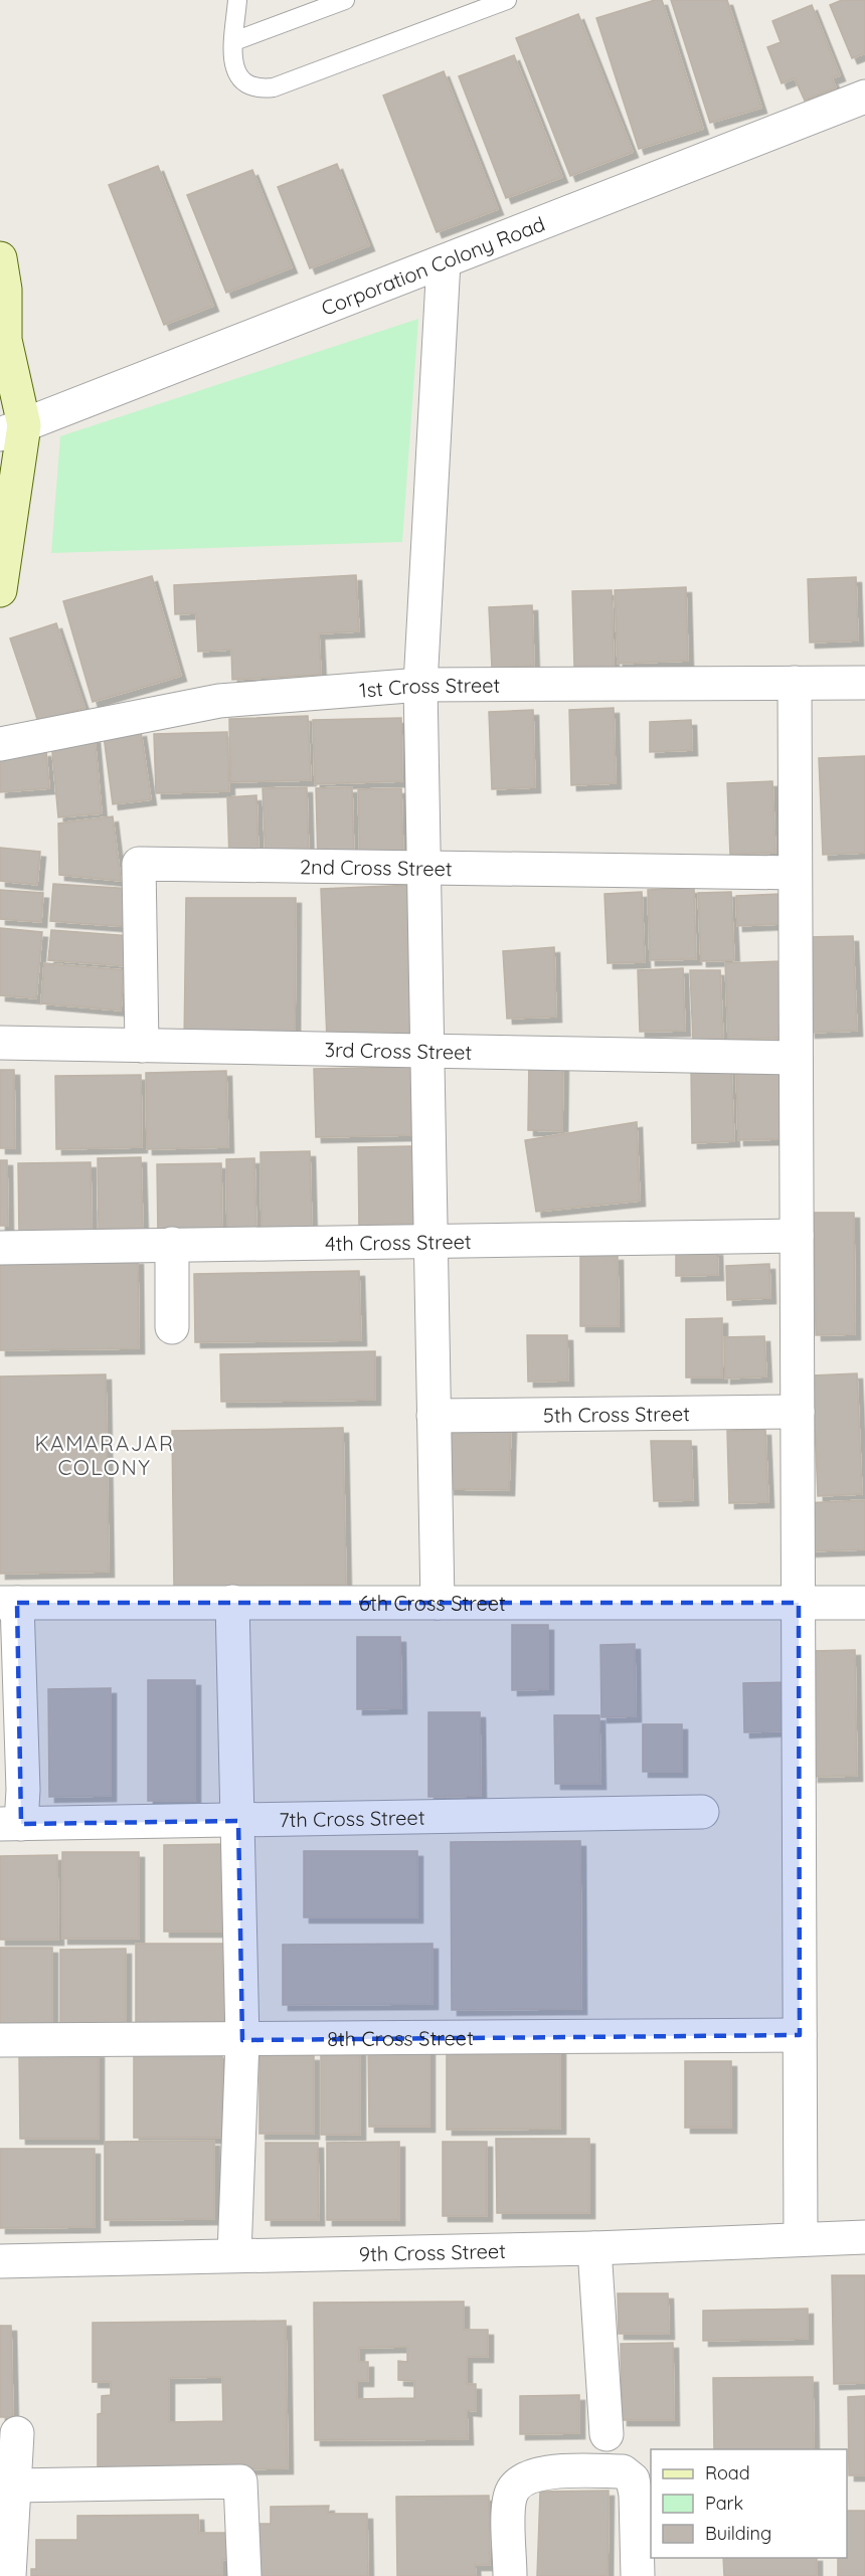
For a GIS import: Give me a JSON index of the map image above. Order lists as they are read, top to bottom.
{
  "streets": {
    "street": [
      "Corporation Colony Road",
      "1st Cross Street",
      "2nd Cross Street",
      "3rd Cross Street",
      "4th Cross Street",
      "5th Cross Street",
      "6th Cross Street",
      "7th Cross Street",
      "8th Cross Street",
      "9th Cross Street"
    ]
  },
  "crossings": [
    ["2nd Cross Street", "3rd Cross Street"]
  ],
  "districts": ["KAMARAJAR COLONY"],
  "legend": ["Road", "Park", "Building"]
}
